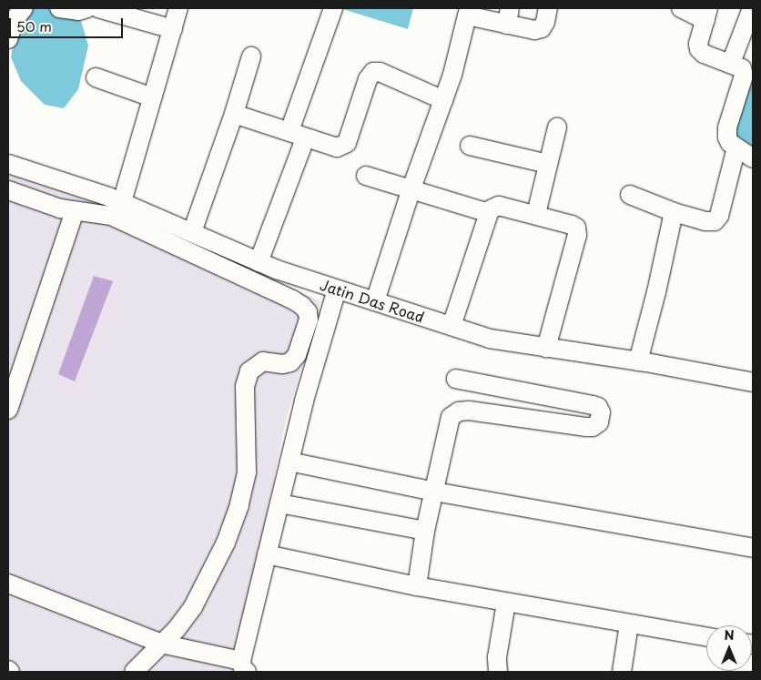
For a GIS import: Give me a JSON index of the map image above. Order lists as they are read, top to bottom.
{
  "streets": {
    "street": ["Jatin Das Road"]
  },
  "scale_bar": "50 m",
  "north": "top"
}
